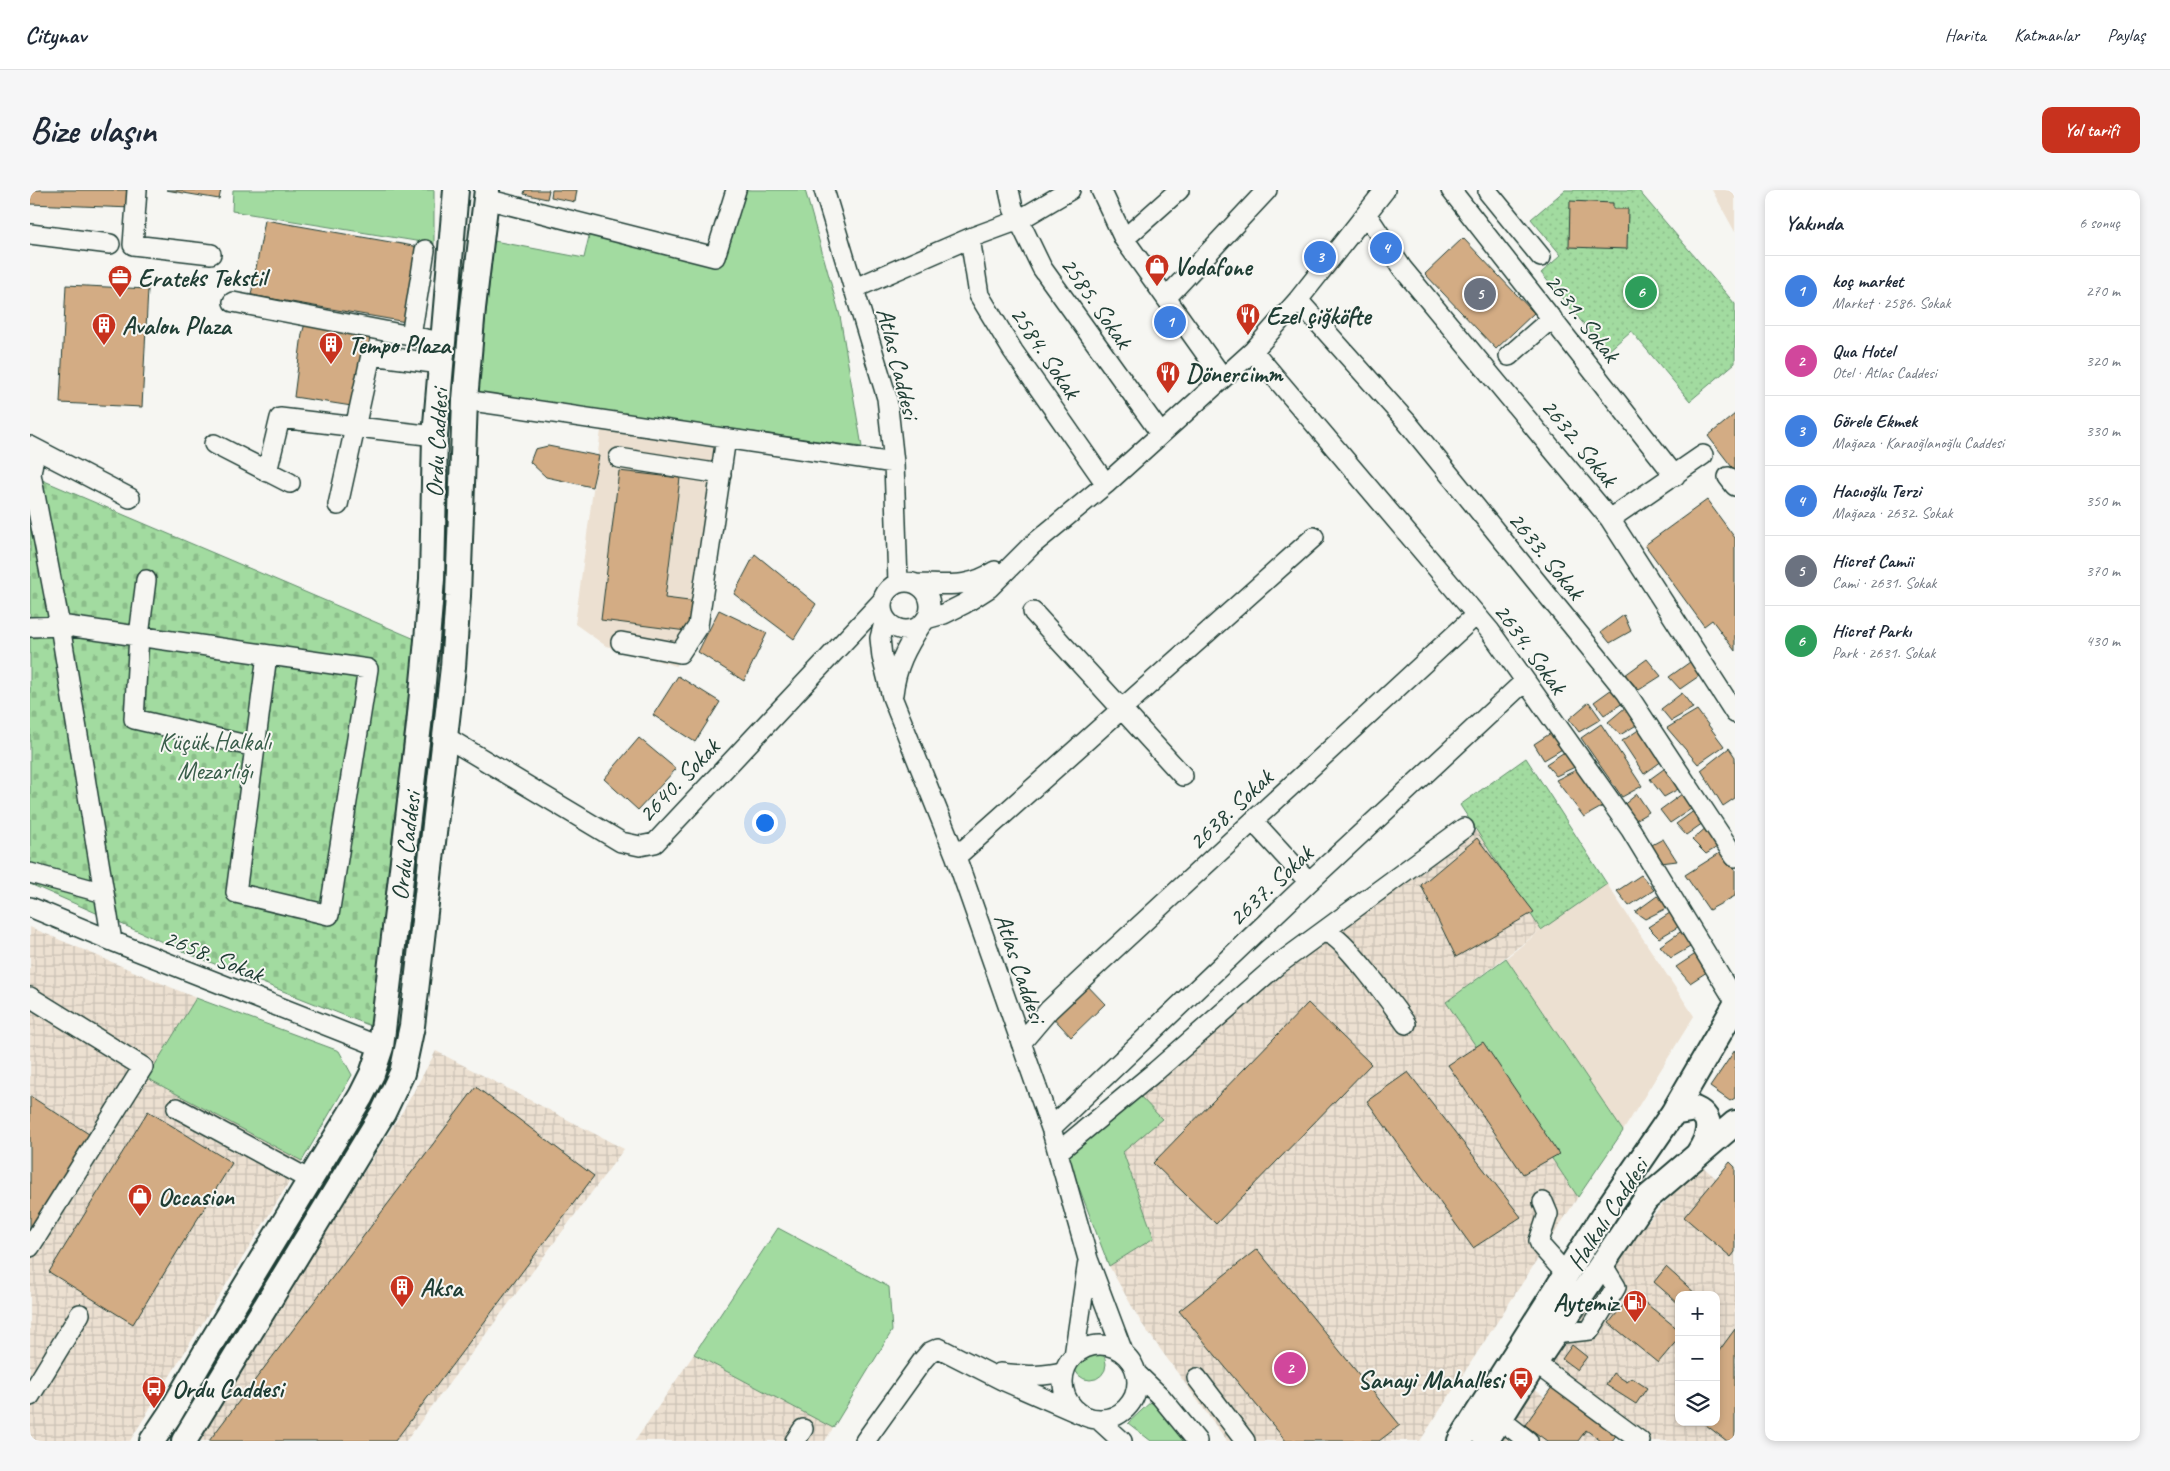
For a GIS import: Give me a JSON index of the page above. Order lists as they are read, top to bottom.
{
  "streets": {
    "main road": ["Ordu Caddesi", "Halkalı Caddesi"],
    "street": [
      "2585. Sokak",
      "2631. Sokak",
      "2584. Sokak",
      "Atlas Caddesi",
      "2632. Sokak",
      "2633. Sokak",
      "2634. Sokak",
      "2640. Sokak",
      "2638. Sokak",
      "2637. Sokak",
      "2658. Sokak"
    ]
  },
  "crossings": [
    ["Atlas Caddesi", "2640. Sokak"],
    ["Atlas Caddesi", "2638. Sokak"],
    ["Atlas Caddesi", "2637. Sokak"],
    ["Ordu Caddesi", "2640. Sokak"],
    ["Ordu Caddesi", "2658. Sokak"],
    ["2634. Sokak", "2638. Sokak"],
    ["2634. Sokak", "2637. Sokak"]
  ],
  "parks": ["Küçük Halkalı Mezarlığı"],
  "places": {
    "shop": ["Vodafone", "Occasion"],
    "office": ["Erateks Tekstil"],
    "restaurant": ["Ezel çiğköfte", "Dönercimm"],
    "building": ["Avalon Plaza", "Tempo Plaza", "Aksa"],
    "fuel station": ["Aytemiz"],
    "bus stop": ["Sanayi Mahallesi", "Ordu Caddesi"]
  },
  "page": {
    "header": "Citynav",
    "nav": ["Harita", "Katmanlar", "Paylaş"],
    "buttons": "Yol tarifi",
    "title": "Bize ulaşın",
    "heading": ["Yakında", "6 sonuç"],
    "pins": [
      "4",
      "3",
      "6",
      "5",
      "1",
      "2"
    ],
    "list": [
      {
        "mark": "1",
        "name": "koç market",
        "note": "Market · 2586. Sokak",
        "value": "270 m"
      },
      {
        "mark": "2",
        "name": "Qua Hotel",
        "note": "Otel · Atlas Caddesi",
        "value": "320 m"
      },
      {
        "mark": "3",
        "name": "Görele Ekmek",
        "note": "Mağaza · Karaoğlanoğlu Caddesi",
        "value": "330 m"
      },
      {
        "mark": "4",
        "name": "Hacıoğlu Terzi",
        "note": "Mağaza · 2632. Sokak",
        "value": "350 m"
      },
      {
        "mark": "5",
        "name": "Hicret Camii",
        "note": "Cami · 2631. Sokak",
        "value": "370 m"
      },
      {
        "mark": "6",
        "name": "Hicret Parkı",
        "note": "Park · 2631. Sokak",
        "value": "430 m"
      }
    ],
    "map_buttons": ["+", "−"]
  }
}
